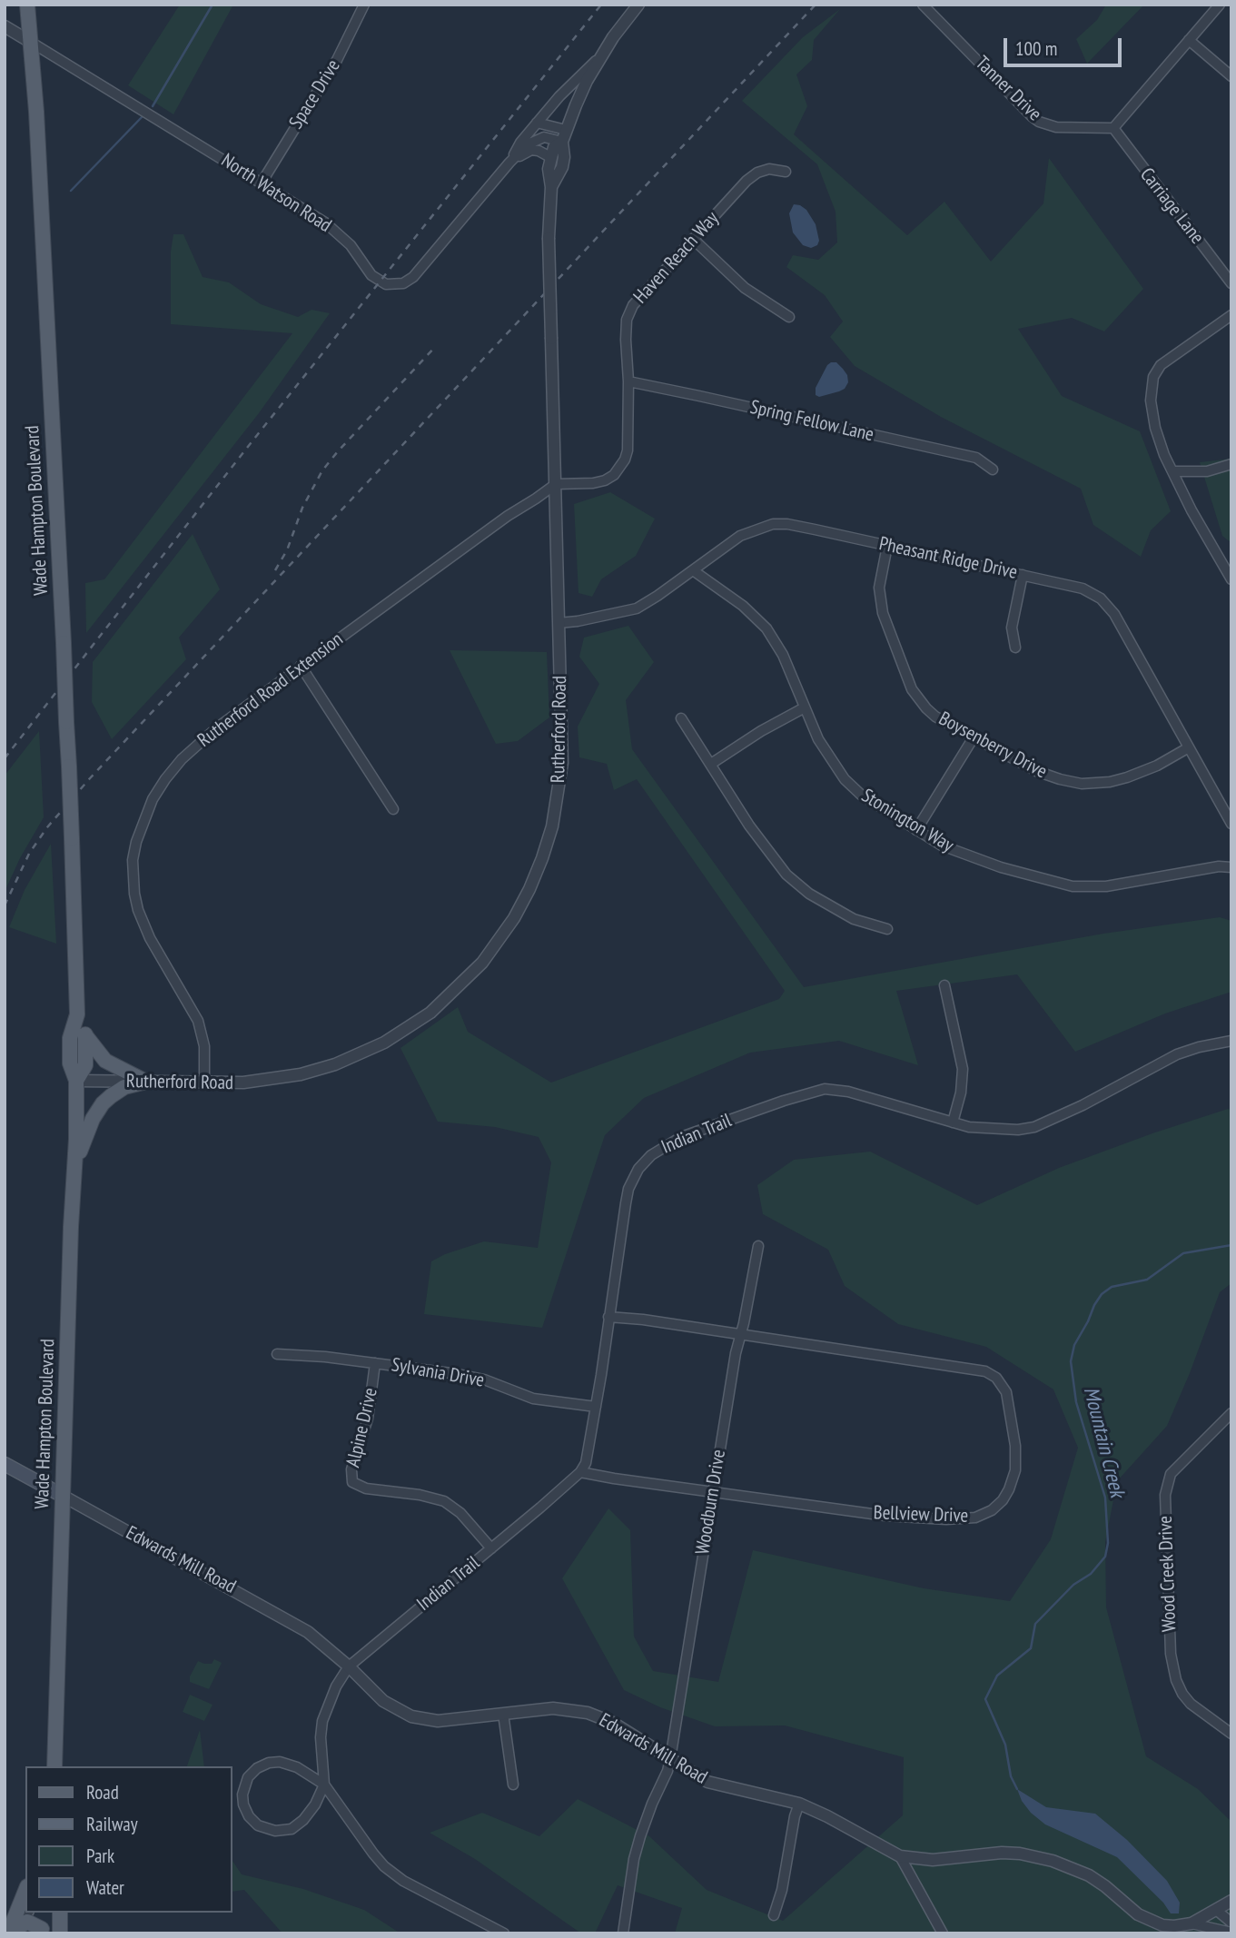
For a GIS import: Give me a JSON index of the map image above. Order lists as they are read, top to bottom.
{
  "streets": {
    "main road": ["Wade Hampton Boulevard"],
    "street": [
      "Tanner Drive",
      "Space Drive",
      "North Watson Road",
      "Carriage Lane",
      "Haven Reach Way",
      "Spring Fellow Lane",
      "Pheasant Ridge Drive",
      "Rutherford Road Extension",
      "Rutherford Road",
      "Boysenberry Drive",
      "Stonington Way",
      "Indian Trail",
      "Sylvania Drive",
      "Alpine Drive",
      "Woodburn Drive",
      "Bellview Drive",
      "Edwards Mill Road",
      "Wood Creek Drive"
    ]
  },
  "crossings": [
    ["Tanner Drive", "Carriage Lane"],
    ["Space Drive", "North Watson Road"],
    ["North Watson Road", "Wade Hampton Boulevard"],
    ["North Watson Road", "Rutherford Road"],
    ["Haven Reach Way", "Spring Fellow Lane"],
    ["Haven Reach Way", "Rutherford Road Extension"],
    ["Haven Reach Way", "Rutherford Road"],
    ["Wade Hampton Boulevard", "Rutherford Road"],
    ["Wade Hampton Boulevard", "Edwards Mill Road"],
    ["Pheasant Ridge Drive", "Rutherford Road"],
    ["Pheasant Ridge Drive", "Boysenberry Drive"],
    ["Pheasant Ridge Drive", "Stonington Way"],
    ["Rutherford Road Extension", "Rutherford Road"],
    ["Indian Trail", "Sylvania Drive"],
    ["Indian Trail", "Alpine Drive"],
    ["Indian Trail", "Bellview Drive"],
    ["Indian Trail", "Edwards Mill Road"],
    ["Sylvania Drive", "Alpine Drive"],
    ["Woodburn Drive", "Bellview Drive"],
    ["Woodburn Drive", "Edwards Mill Road"]
  ],
  "water": ["Mountain Creek"],
  "legend": [
    "Road",
    "Railway",
    "Park",
    "Water"
  ],
  "scale_bar": "100 m"
}
